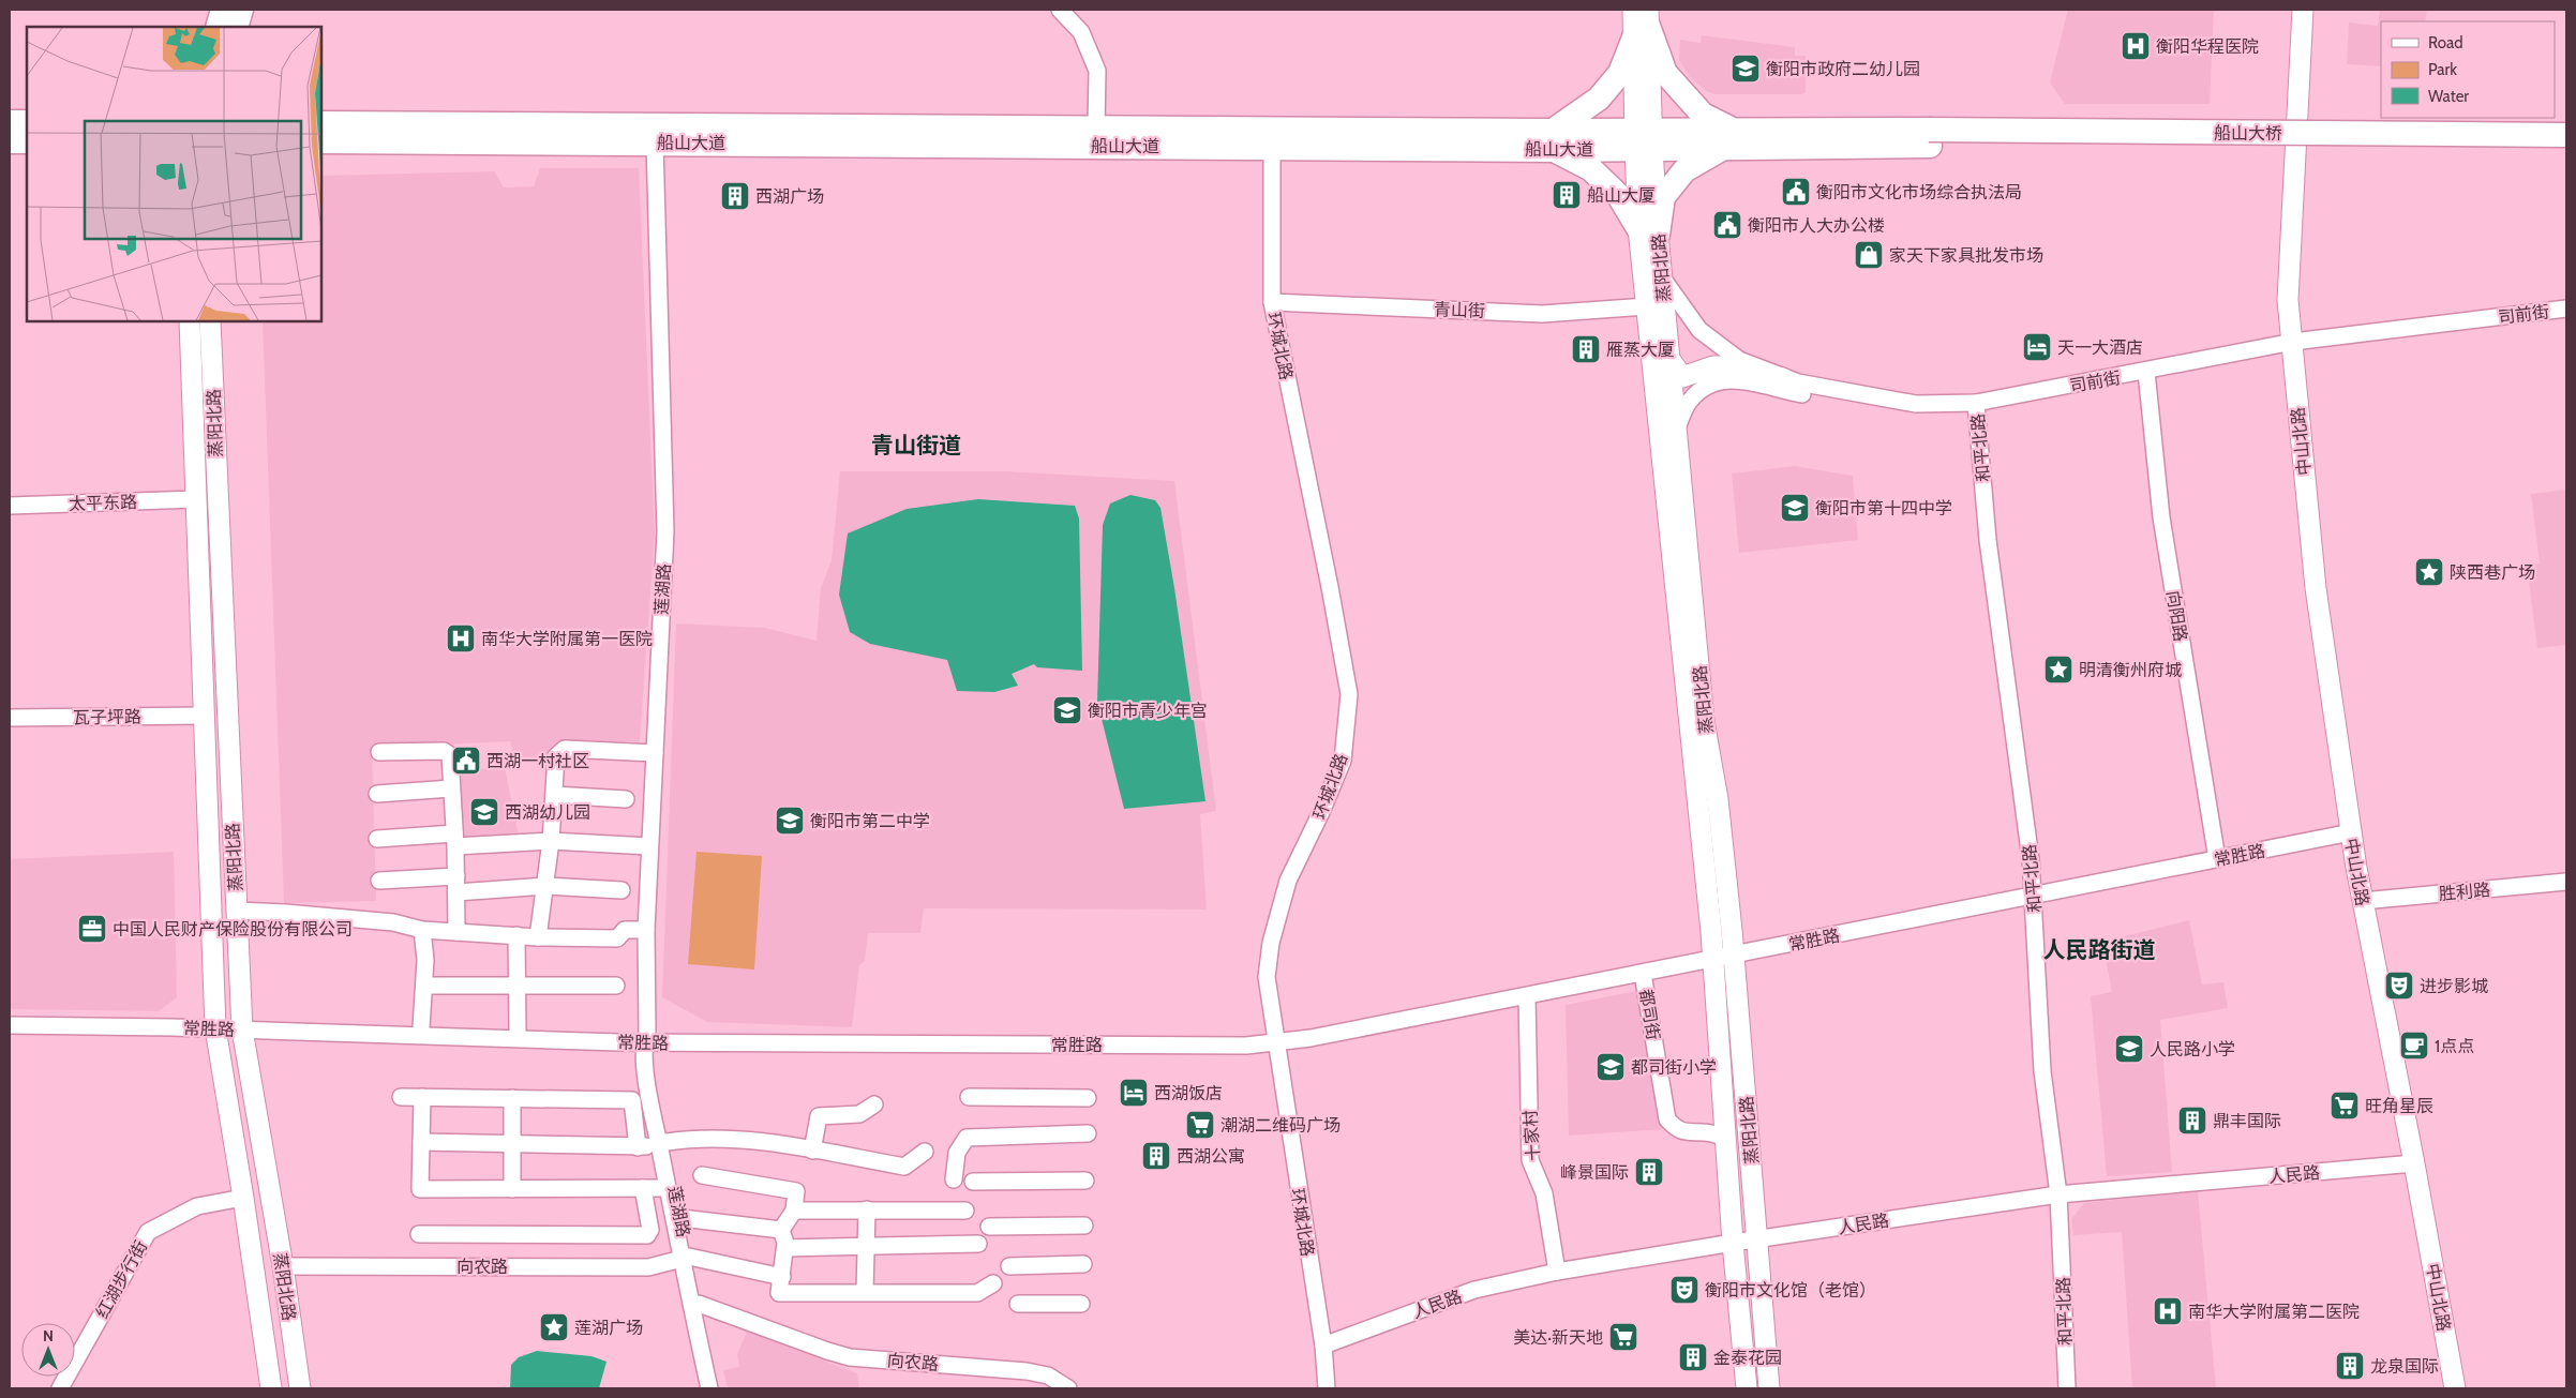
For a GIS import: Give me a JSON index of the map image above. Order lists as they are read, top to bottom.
{
  "streets": {
    "highway": ["船山大桥", "船山大道"],
    "main road": ["蒸阳北路", "中山北路"],
    "street": [
      "青山街",
      "司前街",
      "环城北路",
      "和平北路",
      "太平东路",
      "莲湖路",
      "向阳路",
      "瓦子坪路",
      "常胜路",
      "胜利路",
      "都司街",
      "十家村",
      "人民路",
      "向农路",
      "红湖步行街"
    ]
  },
  "crossings": [
    ["船山大桥", "船山大道"],
    ["船山大道", "蒸阳北路"],
    ["船山大道", "环城北路"],
    ["船山大道", "莲湖路"],
    ["蒸阳北路", "青山街"],
    ["蒸阳北路", "司前街"],
    ["蒸阳北路", "太平东路"],
    ["蒸阳北路", "瓦子坪路"],
    ["蒸阳北路", "常胜路"],
    ["蒸阳北路", "都司街"],
    ["蒸阳北路", "人民路"],
    ["蒸阳北路", "向农路"],
    ["蒸阳北路", "红湖步行街"],
    ["青山街", "环城北路"],
    ["司前街", "中山北路"],
    ["司前街", "和平北路"],
    ["司前街", "向阳路"],
    ["环城北路", "常胜路"],
    ["环城北路", "人民路"],
    ["中山北路", "常胜路"],
    ["中山北路", "胜利路"],
    ["中山北路", "人民路"],
    ["和平北路", "常胜路"],
    ["和平北路", "人民路"],
    ["莲湖路", "常胜路"],
    ["莲湖路", "向农路"],
    ["向阳路", "常胜路"],
    ["常胜路", "都司街"],
    ["常胜路", "十家村"],
    ["十家村", "人民路"]
  ],
  "districts": ["青山街道", "人民路街道"],
  "places": {
    "hospital": ["衡阳华程医院", "南华大学附属第一医院", "南华大学附属第二医院"],
    "school or university": [
      "衡阳市政府二幼儿园",
      "衡阳市第十四中学",
      "衡阳市青少年宫",
      "西湖幼儿园",
      "衡阳市第二中学",
      "人民路小学",
      "都司街小学"
    ],
    "public building": ["衡阳市文化市场综合执法局", "衡阳市人大办公楼", "西湖一村社区"],
    "building": [
      "船山大厦",
      "西湖广场",
      "雁蒸大厦",
      "鼎丰国际",
      "西湖公寓",
      "峰景国际",
      "金泰花园",
      "龙泉国际"
    ],
    "shop": ["家天下家具批发市场"],
    "hotel": ["天一大酒店", "西湖饭店"],
    "place": ["陕西巷广场", "明清衡州府城", "莲湖广场"],
    "office": ["中国人民财产保险股份有限公司"],
    "theatre": ["进步影城", "衡阳市文化馆（老馆）"],
    "cafe": ["1点点"],
    "supermarket": ["旺角星辰", "潮湖二维码广场", "美达·新天地"]
  },
  "legend": ["Road", "Park", "Water"],
  "north": "top"
}
